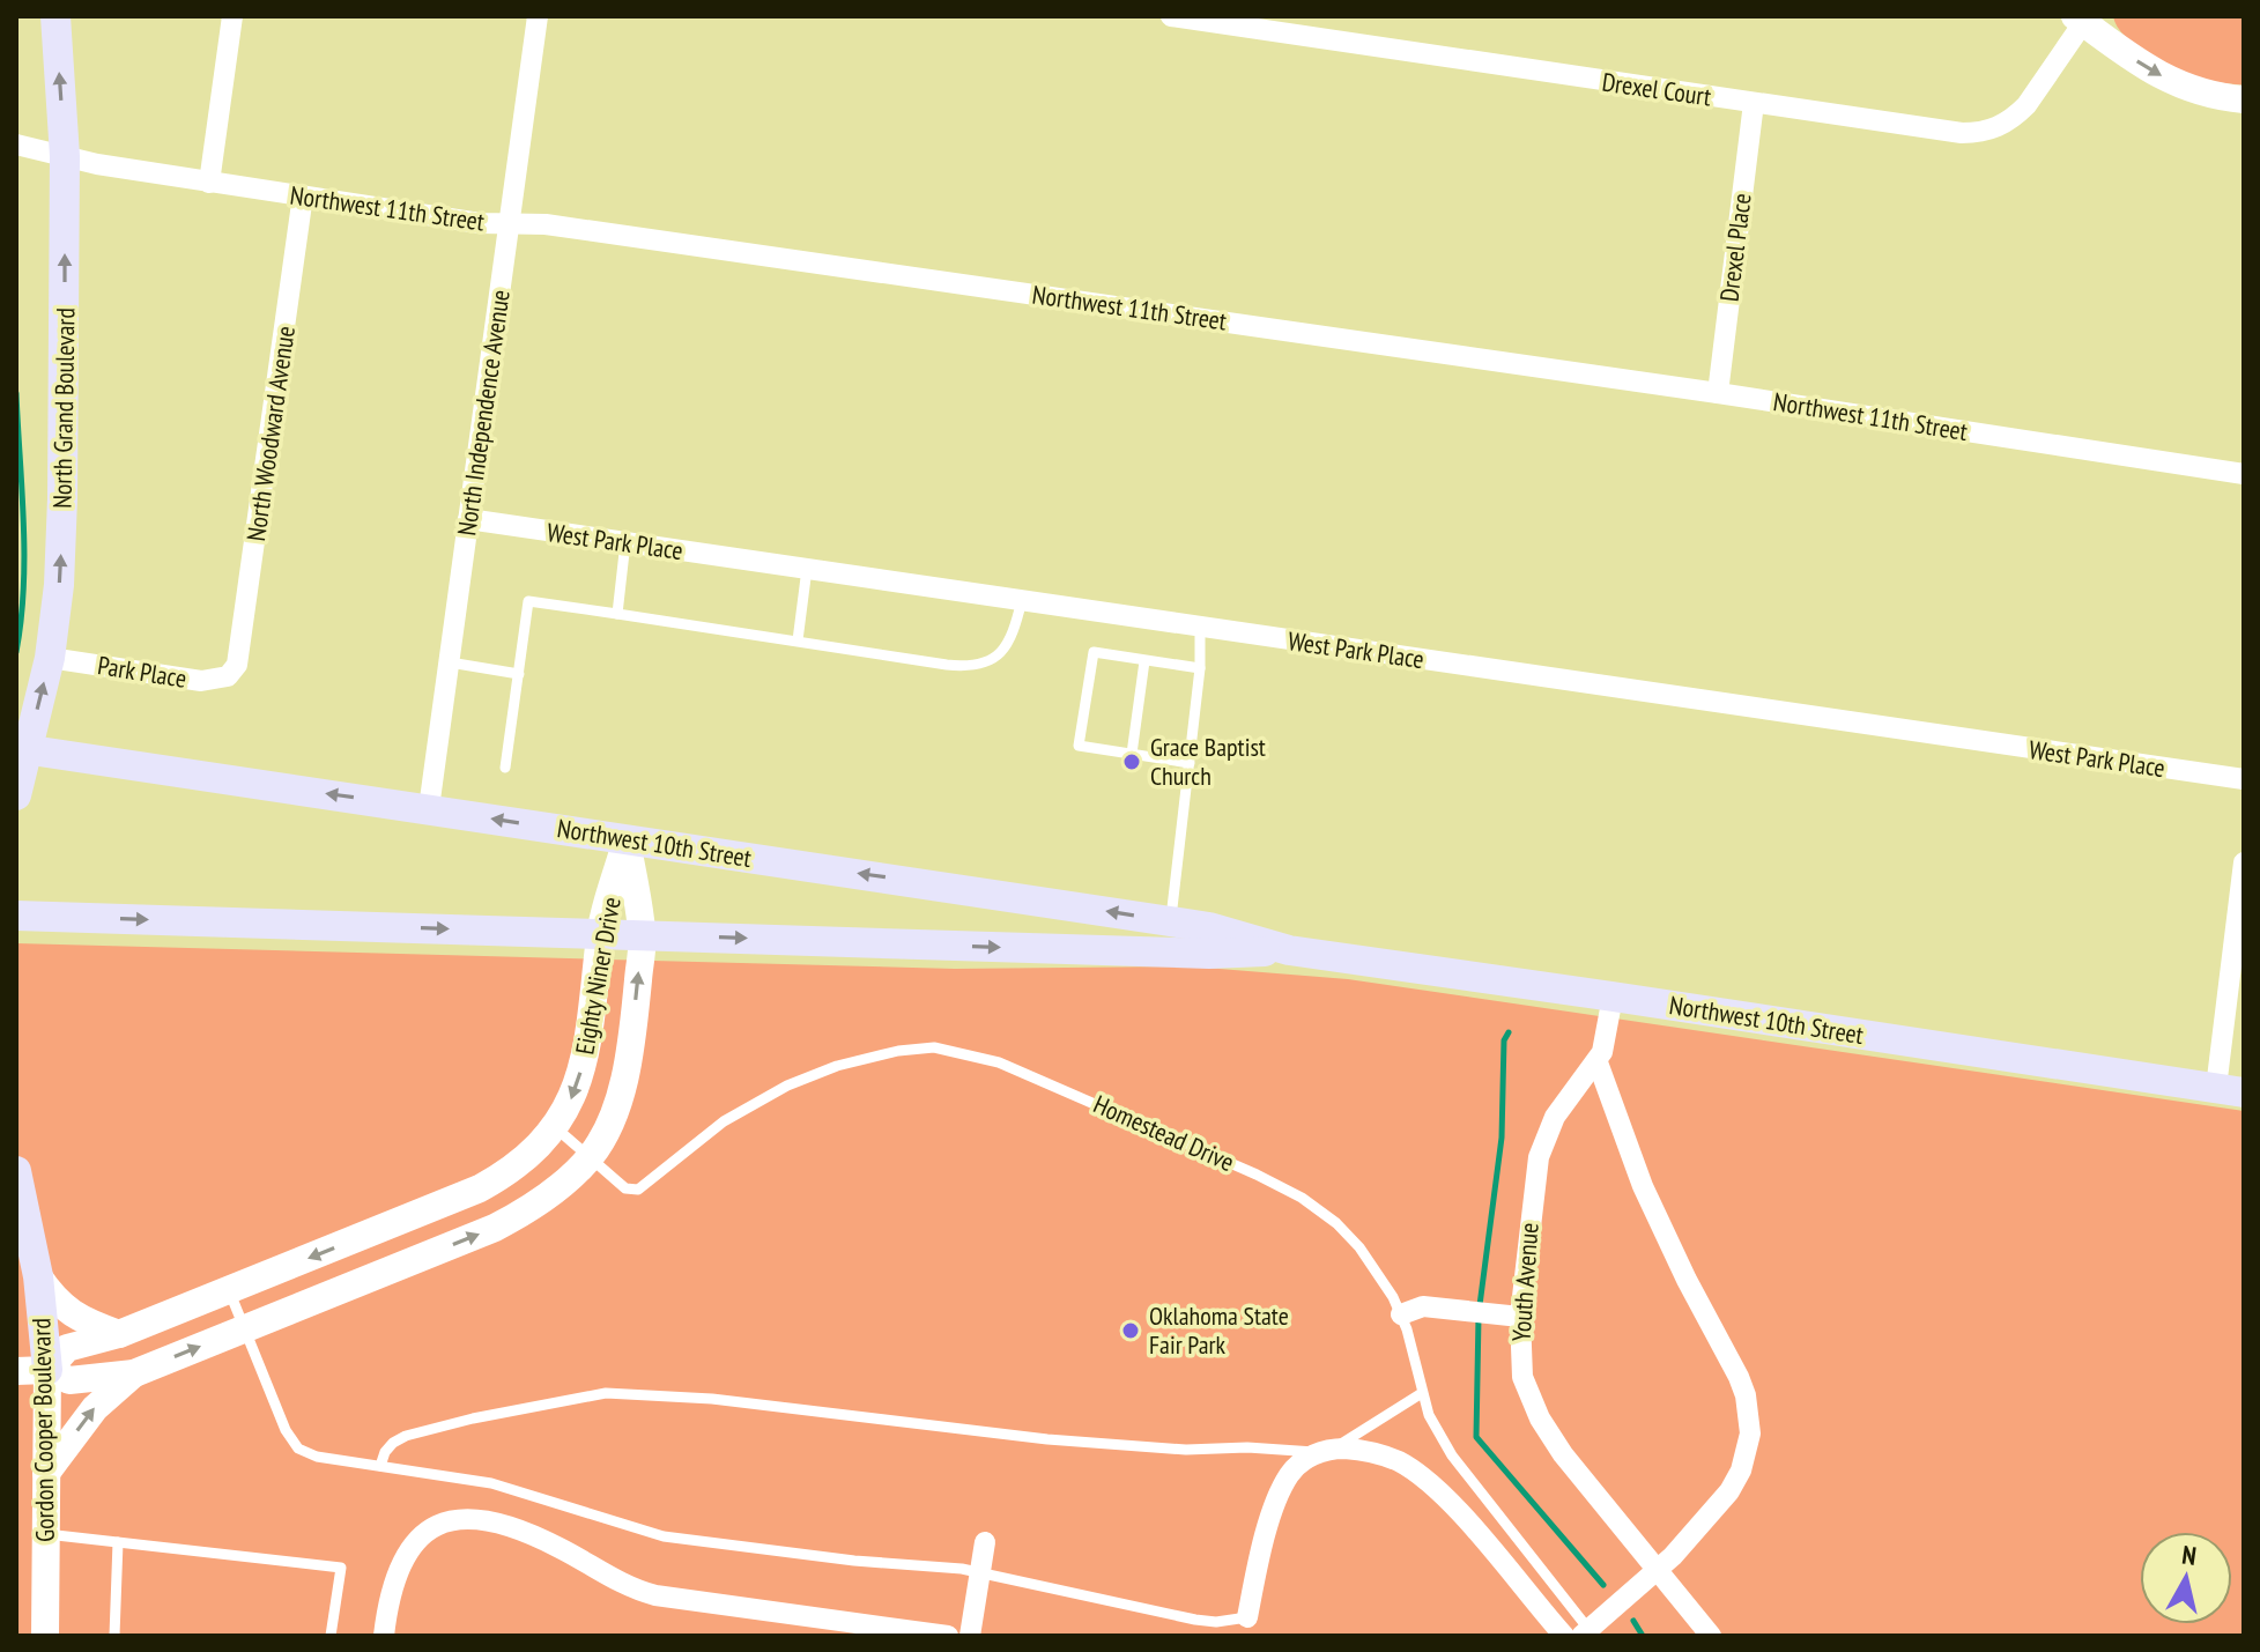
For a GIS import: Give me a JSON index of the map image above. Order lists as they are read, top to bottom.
{
  "streets": {
    "main road": ["North Grand Boulevard", "Northwest 10th Street", "Gordon Cooper Boulevard"],
    "street": [
      "Drexel Court",
      "Northwest 11th Street",
      "Drexel Place",
      "North Independence Avenue",
      "North Woodward Avenue",
      "West Park Place",
      "Park Place",
      "Eighty Niner Drive",
      "Youth Avenue"
    ],
    "lane": ["Homestead Drive"]
  },
  "crossings": [
    ["Drexel Court", "Drexel Place"],
    ["Northwest 11th Street", "Drexel Place"],
    ["Northwest 11th Street", "North Grand Boulevard"],
    ["Northwest 11th Street", "North Independence Avenue"],
    ["Northwest 11th Street", "North Woodward Avenue"],
    ["North Grand Boulevard", "Park Place"],
    ["North Independence Avenue", "West Park Place"],
    ["North Independence Avenue", "Northwest 10th Street"],
    ["North Woodward Avenue", "Park Place"],
    ["Northwest 10th Street", "Eighty Niner Drive"],
    ["Northwest 10th Street", "Youth Avenue"],
    ["Eighty Niner Drive", "Homestead Drive"],
    ["Eighty Niner Drive", "Gordon Cooper Boulevard"]
  ],
  "one_way": ["North Grand Boulevard"],
  "places": ["Grace Baptist Church", "Oklahoma State Fair Park"],
  "north": "top"
}
